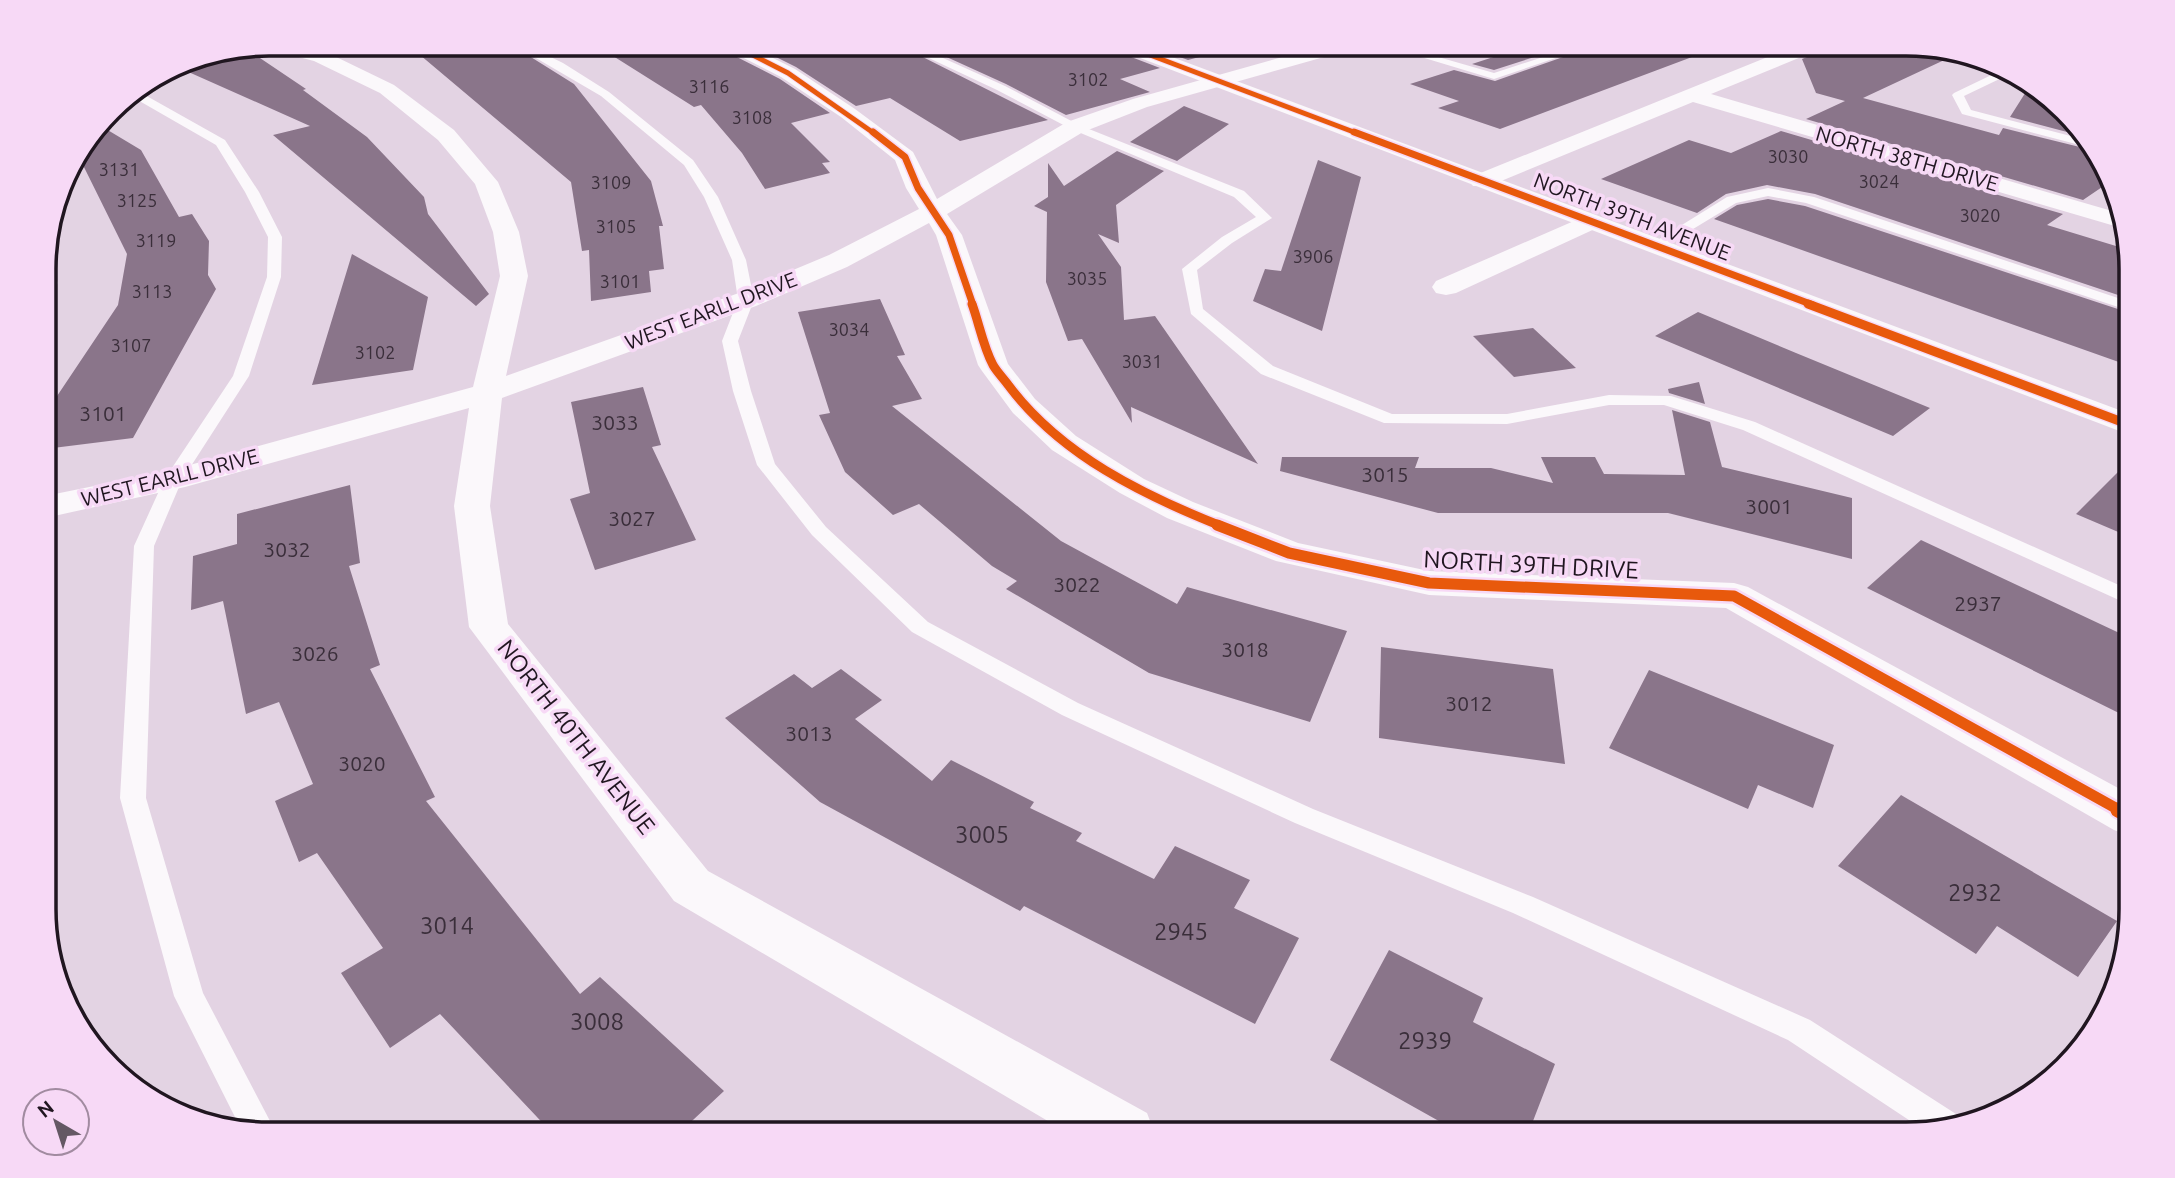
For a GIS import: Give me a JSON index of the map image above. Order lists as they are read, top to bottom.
{
  "streets": {
    "street": [
      "NORTH 38TH DRIVE",
      "NORTH 39TH AVENUE",
      "WEST EARLL DRIVE",
      "NORTH 39TH DRIVE",
      "NORTH 40TH AVENUE"
    ]
  },
  "crossings": [
    ["NORTH 39TH AVENUE", "WEST EARLL DRIVE"],
    ["WEST EARLL DRIVE", "NORTH 39TH DRIVE"],
    ["WEST EARLL DRIVE", "NORTH 40TH AVENUE"]
  ],
  "house_numbers": [
    "3102",
    "3116",
    "3108",
    "3030",
    "3131",
    "3024",
    "3109",
    "3125",
    "3020",
    "3105",
    "3119",
    "3906",
    "3035",
    "3101",
    "3113",
    "3034",
    "3107",
    "3102",
    "3031",
    "3101",
    "3033",
    "3015",
    "3001",
    "3027",
    "3032",
    "3022",
    "2937",
    "3018",
    "3026",
    "3012",
    "3013",
    "3020",
    "3005",
    "2932",
    "3014",
    "2945",
    "3008",
    "2939"
  ],
  "north": "top left"
}
